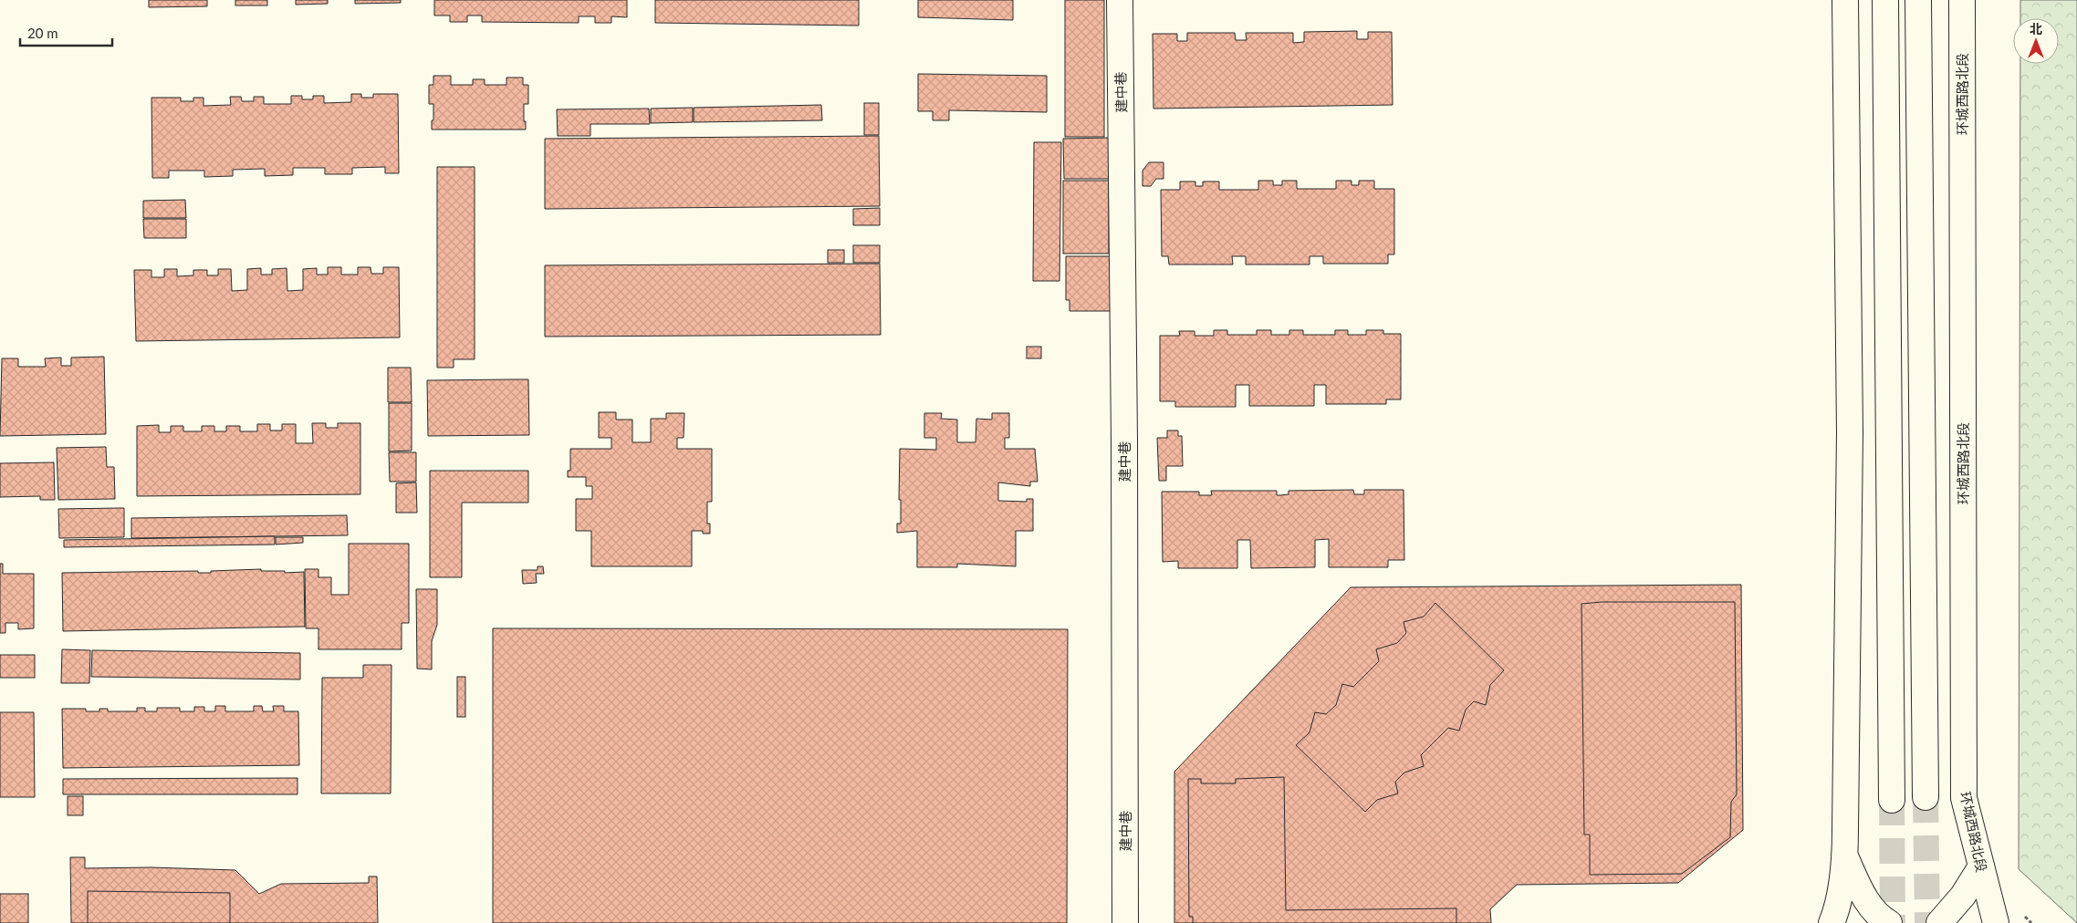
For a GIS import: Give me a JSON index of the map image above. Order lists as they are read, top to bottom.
{
  "streets": {
    "main road": ["建中巷", "环城西路北段"]
  },
  "scale_bar": "20 m",
  "north": "top"
}
